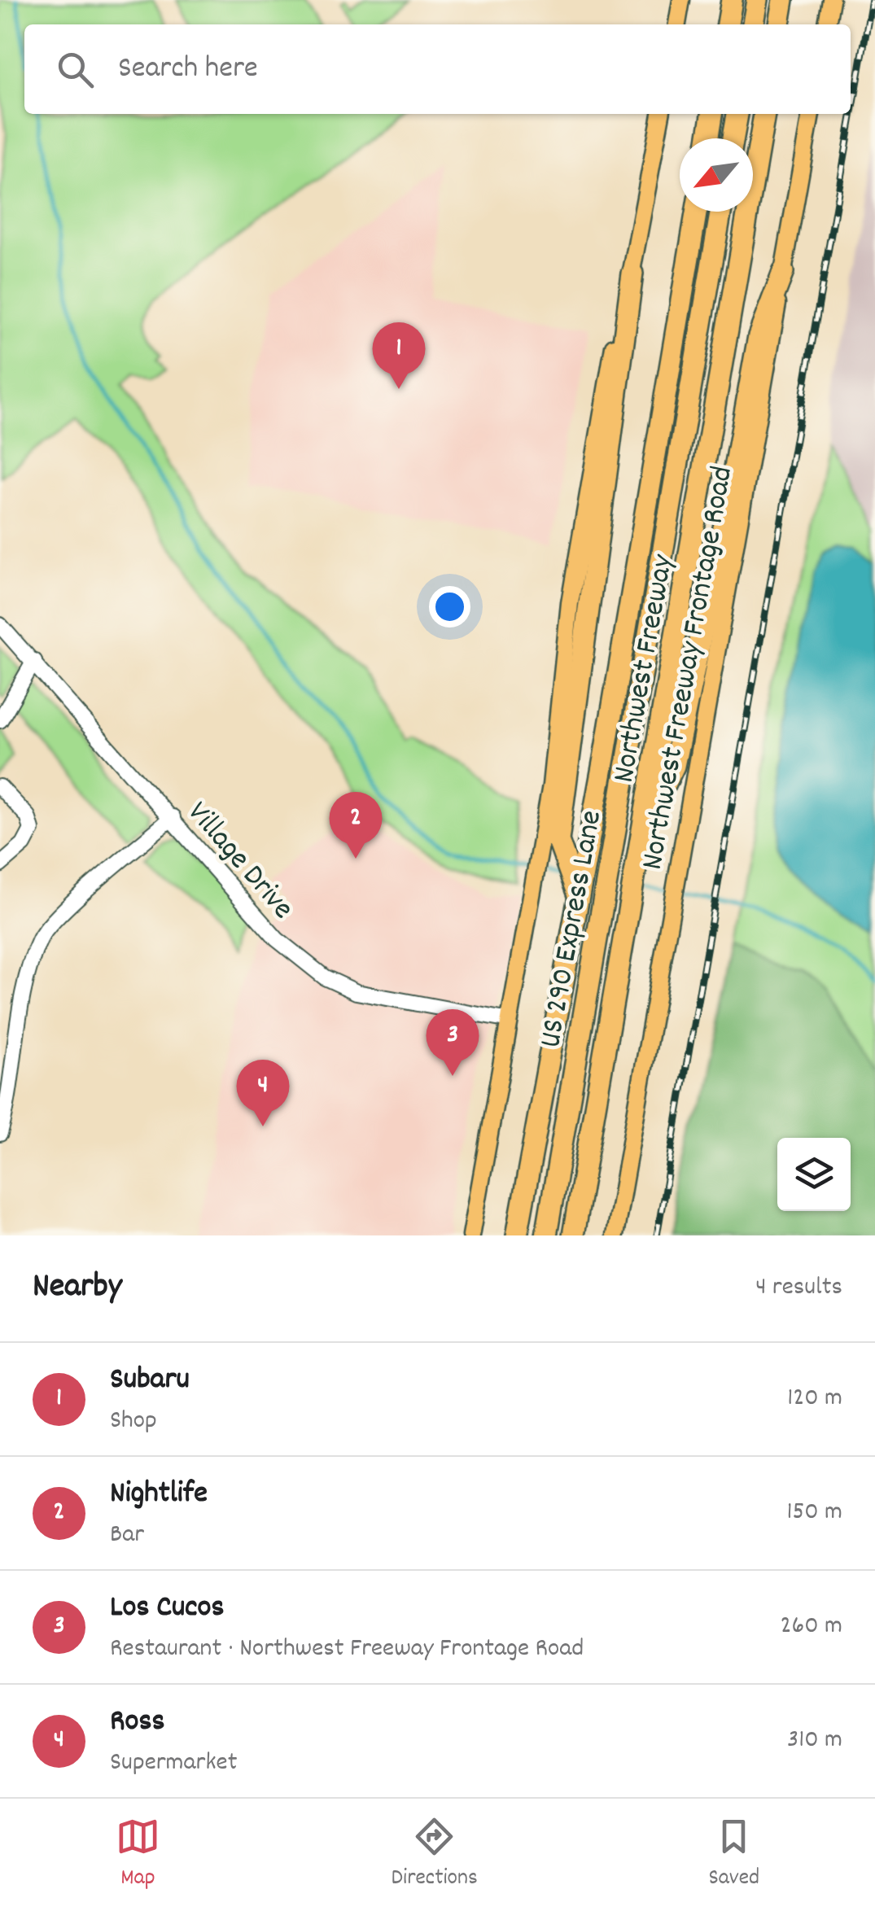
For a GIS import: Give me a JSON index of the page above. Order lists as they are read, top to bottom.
{
  "streets": {
    "highway": ["Northwest Freeway", "US 290 Express Lane"],
    "main road": ["Northwest Freeway Frontage Road"],
    "street": ["Village Drive"]
  },
  "north": "bottom left",
  "page": {
    "search": "Search here",
    "pins": [
      "1",
      "2",
      "3",
      "4"
    ],
    "heading": ["Nearby", "4 results"],
    "list": [
      {
        "mark": "1",
        "name": "Subaru",
        "note": "Shop",
        "value": "120 m"
      },
      {
        "mark": "2",
        "name": "Nightlife",
        "note": "Bar",
        "value": "150 m"
      },
      {
        "mark": "3",
        "name": "Los Cucos",
        "note": "Restaurant · Northwest Freeway Frontage Road",
        "value": "260 m"
      },
      {
        "mark": "4",
        "name": "Ross",
        "note": "Supermarket",
        "value": "310 m"
      }
    ],
    "nav": ["Map", "Directions", "Saved"]
  }
}
